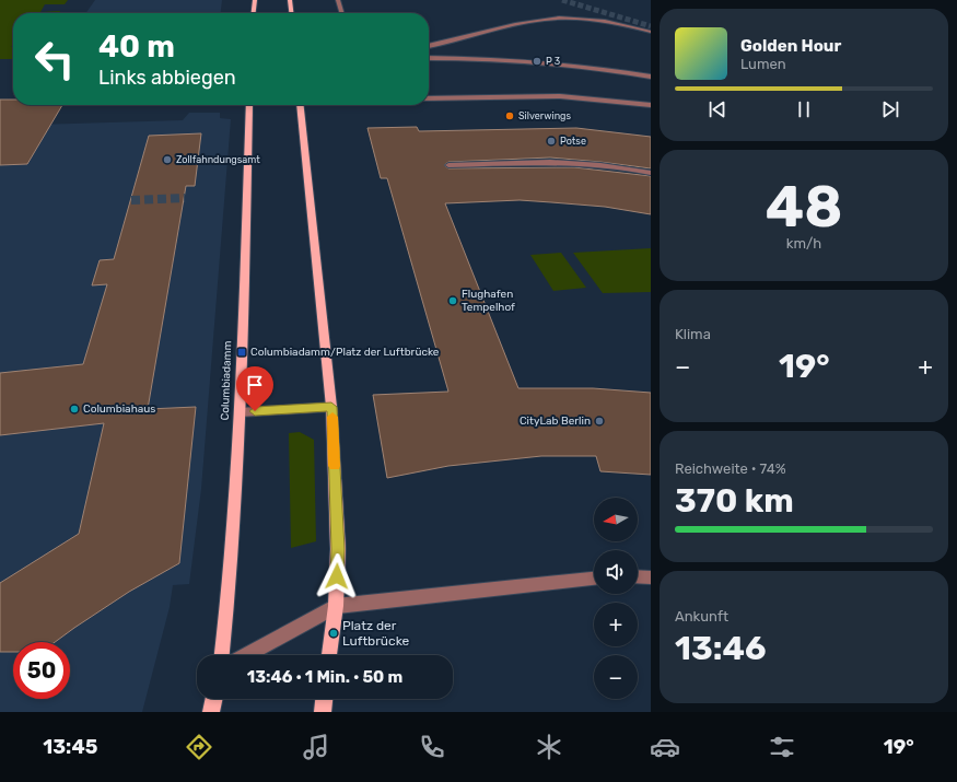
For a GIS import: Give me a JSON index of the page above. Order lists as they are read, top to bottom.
{
  "streets": {
    "main road": ["Columbiadamm"]
  },
  "places": {
    "other": [
      "P 3",
      "Silverwings",
      "Potse",
      "Zollfahndungsamt",
      "Flughafen Tempelhof",
      "Columbiahaus",
      "CityLab Berlin",
      "Platz der Luftbrücke"
    ],
    "transit": ["Columbiadamm/Platz der Luftbrücke"]
  },
  "north": "left",
  "page": {
    "turn": ["40 m", "Links abbiegen"],
    "song": ["Golden Hour", "Lumen"],
    "tile": [
      ["48", "km/h"],
      "Klima",
      ["Reichweite · 74%", "370 km"],
      ["Ankunft", "13:46"]
    ],
    "heat": ["−", "19°", "+"],
    "map_buttons": ["+", "−"],
    "limit": "50",
    "trip": "13:46 · 1 Min. · 50 m",
    "tabs": ["13:45", "19°"]
  }
}
